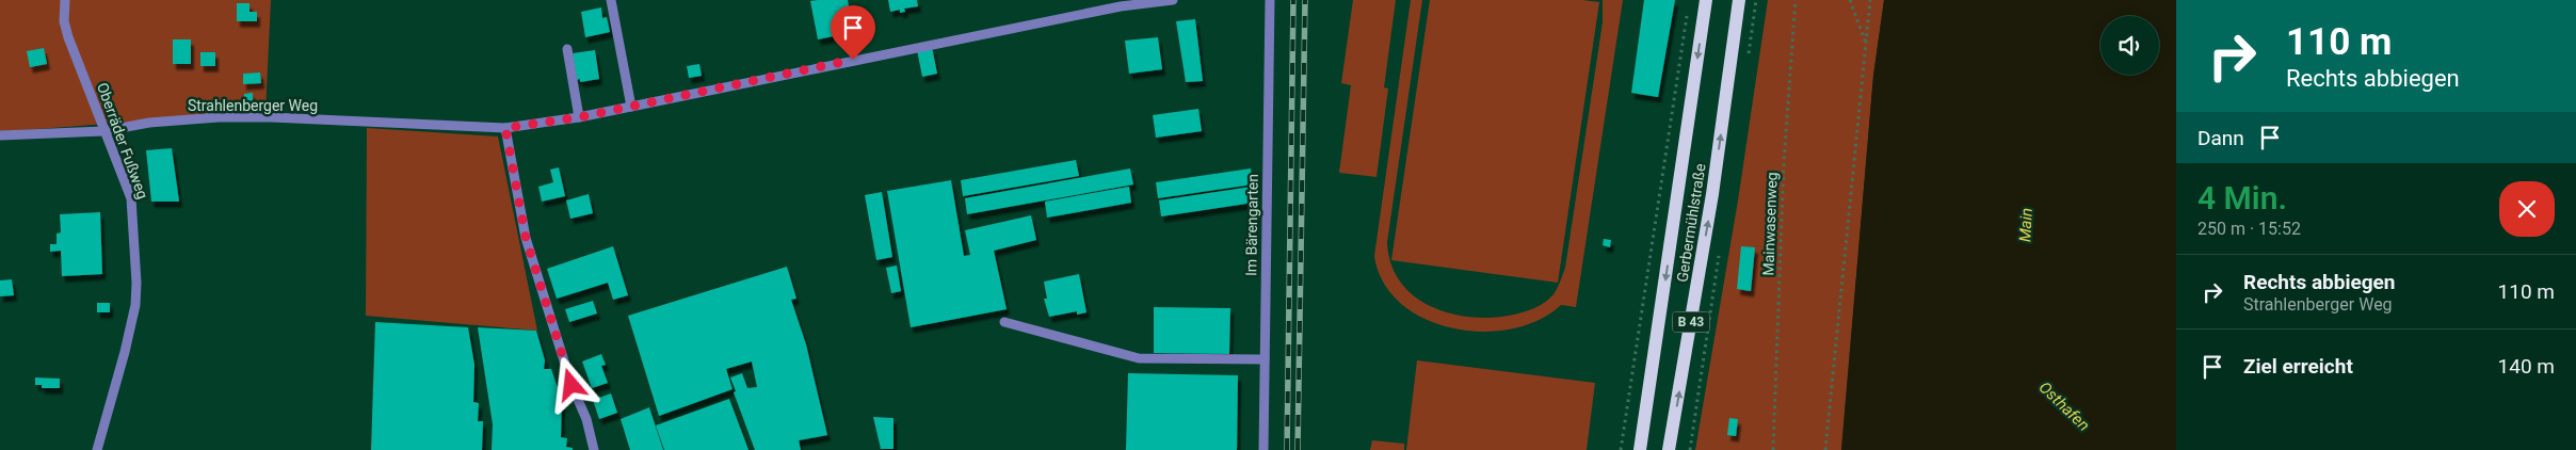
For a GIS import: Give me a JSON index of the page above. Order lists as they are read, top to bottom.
{
  "streets": {
    "main road": ["Gerbermühlstraße", "B 43"],
    "lane": ["Strahlenberger Weg", "Oberräder Fußweg", "Im Bärengarten"],
    "path": ["Mainwasenweg"]
  },
  "crossings": [
    ["Strahlenberger Weg", "Oberräder Fußweg"]
  ],
  "water": ["Main", "Osthafen"],
  "page": {
    "turn": ["110 m", "Rechts abbiegen"],
    "then": "Dann",
    "heading": ["4 Min.", "250 m · 15:52"],
    "list": [
      {
        "name": "Rechts abbiegen",
        "note": "Strahlenberger Weg",
        "value": "110 m"
      },
      {
        "name": "Ziel erreicht",
        "value": "140 m"
      }
    ]
  }
}
